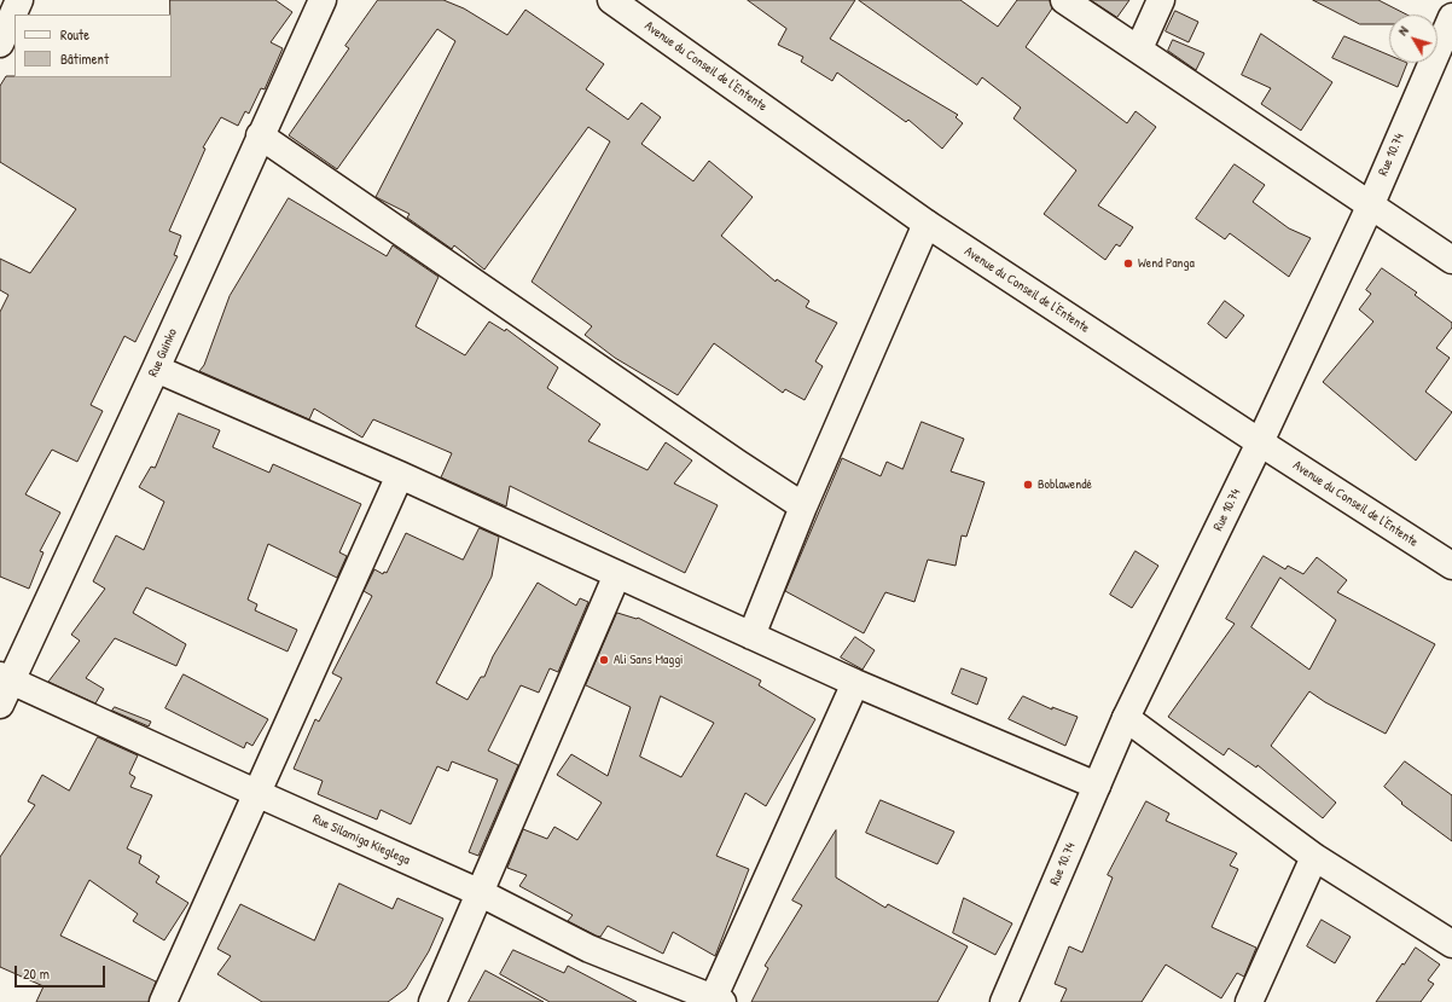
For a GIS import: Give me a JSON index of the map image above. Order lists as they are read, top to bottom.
{
  "streets": {
    "street": [
      "Avenue du Conseil de l'Entente",
      "Rue 10.74",
      "Rue Guinko",
      "Rue Silamiga Kieglega"
    ]
  },
  "crossings": [
    ["Avenue du Conseil de l'Entente", "Rue 10.74"],
    ["Rue Guinko", "Rue Silamiga Kieglega"]
  ],
  "places": ["Wend Panga", "Boblawendé", "Ali Sans Maggi"],
  "legend": ["Route", "Bâtiment"],
  "scale_bar": "20 m",
  "north": "top left"
}
